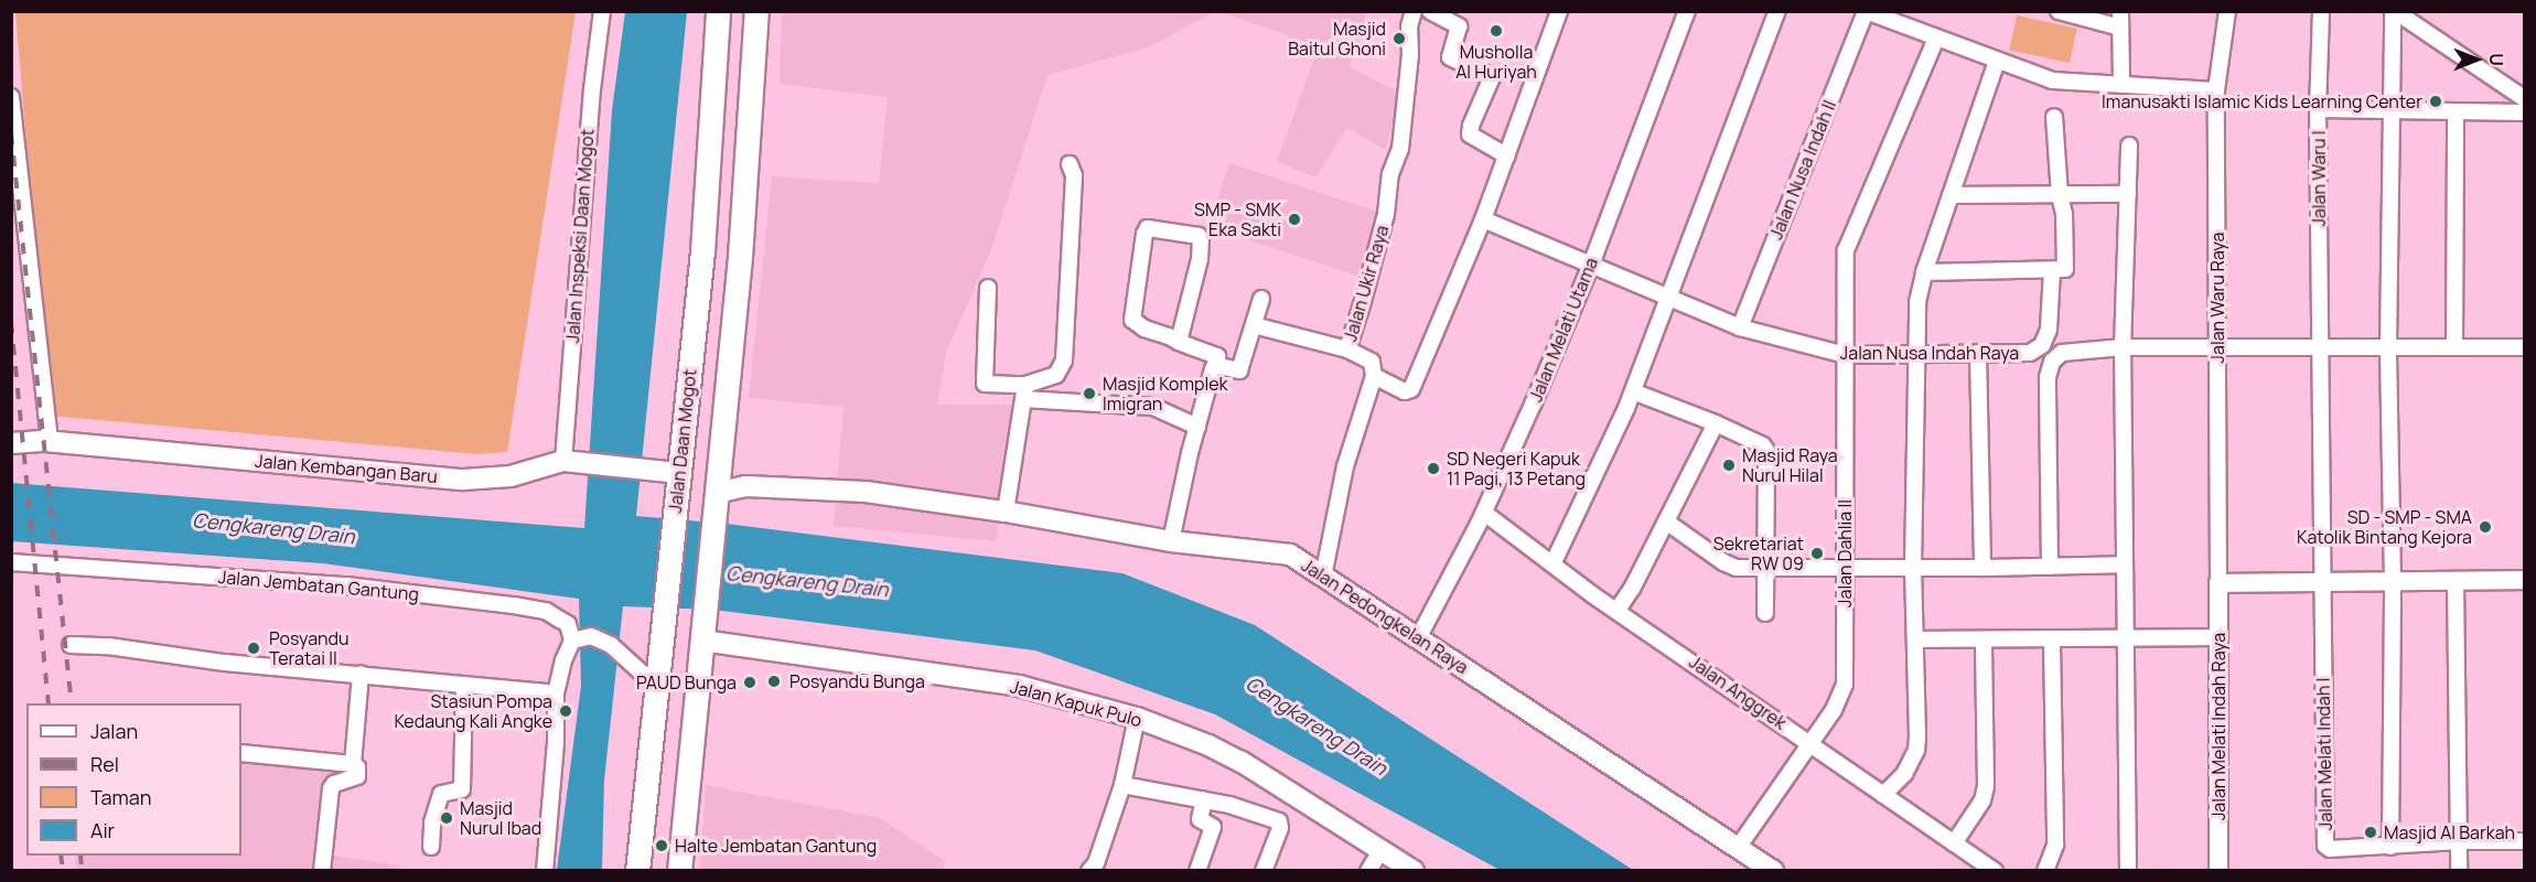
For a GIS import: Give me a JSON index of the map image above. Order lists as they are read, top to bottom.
{
  "streets": {
    "highway": ["Jalan Daan Mogot"],
    "main road": ["Jalan Kembangan Baru", "Jalan Pedongkelan Raya", "Jalan Kapuk Pulo"],
    "street": [
      "Jalan Nusa Indah II",
      "Jalan Waru I",
      "Jalan Inspeksi Daan Mogot",
      "Jalan Ukir Raya",
      "Jalan Waru Raya",
      "Jalan Melati Utama",
      "Jalan Nusa Indah Raya",
      "Jalan Dahlia II",
      "Jalan Jembatan Gantung",
      "Jalan Anggrek",
      "Jalan Melati Indah Raya",
      "Jalan Melati Indah I"
    ]
  },
  "crossings": [
    ["Jalan Nusa Indah II", "Jalan Nusa Indah Raya"],
    ["Jalan Waru I", "Jalan Melati Indah I"],
    ["Jalan Inspeksi Daan Mogot", "Jalan Kembangan Baru"],
    ["Jalan Waru Raya", "Jalan Melati Indah Raya"],
    ["Jalan Melati Utama", "Jalan Nusa Indah Raya"],
    ["Jalan Melati Utama", "Jalan Pedongkelan Raya"],
    ["Jalan Melati Utama", "Jalan Anggrek"],
    ["Jalan Nusa Indah Raya", "Jalan Dahlia II"],
    ["Jalan Daan Mogot", "Jalan Kembangan Baru"],
    ["Jalan Daan Mogot", "Jalan Pedongkelan Raya"],
    ["Jalan Daan Mogot", "Jalan Kapuk Pulo"],
    ["Jalan Dahlia II", "Jalan Pedongkelan Raya"],
    ["Jalan Dahlia II", "Jalan Anggrek"]
  ],
  "water": ["Cengkareng Drain"],
  "places": [
    "Musholla Al Huriyah",
    "Masjid Baitul Ghoni",
    "Imanusakti Islamic Kids Learning Center",
    "SMP - SMK Eka Sakti",
    "Masjid Komplek Imigran",
    "Masjid Raya Nurul Hilal",
    "SD Negeri Kapuk 11 Pagi, 13 Petang",
    "SD - SMP - SMA Katolik Bintang Kejora",
    "Sekretariat RW 09",
    "Posyandu Teratai II",
    "Posyandu Bunga",
    "PAUD Bunga",
    "Stasiun Pompa Kedaung Kali Angke",
    "Masjid Nurul Ibad",
    "Masjid Al Barkah",
    "Halte Jembatan Gantung"
  ],
  "legend": [
    "Jalan",
    "Rel",
    "Taman",
    "Air"
  ],
  "north": "right"
}
